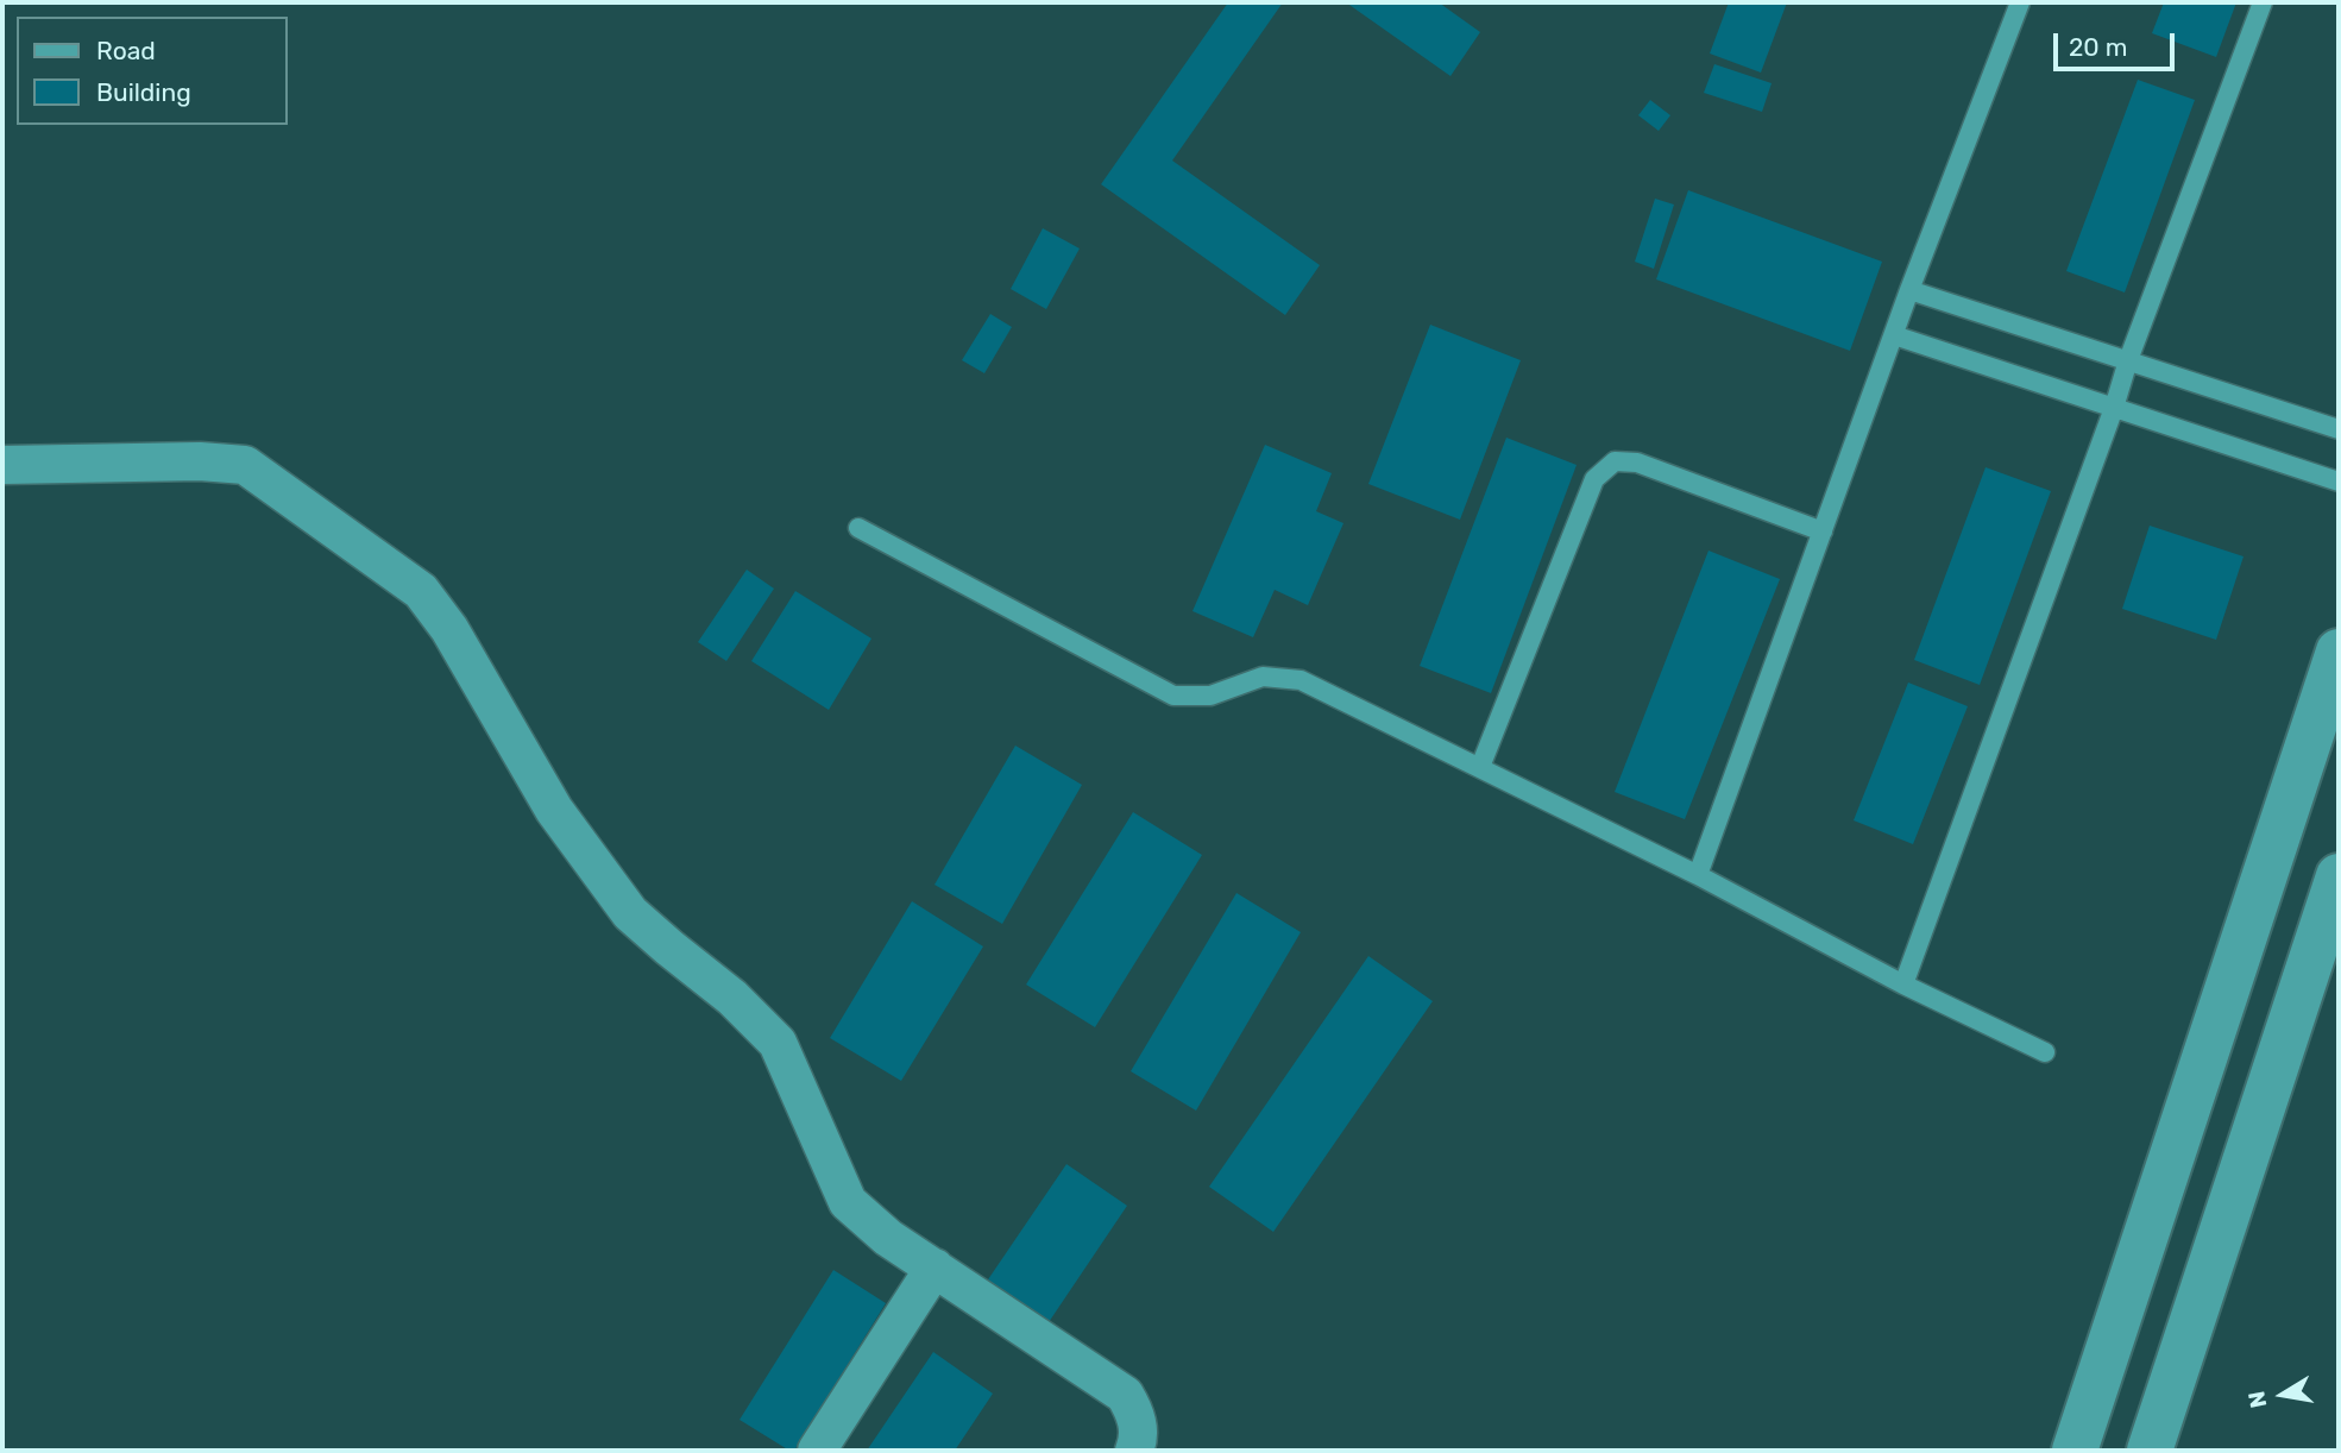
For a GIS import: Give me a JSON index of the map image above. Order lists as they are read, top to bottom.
{
  "legend": ["Road", "Building"],
  "scale_bar": "20 m",
  "north": "left"
}
